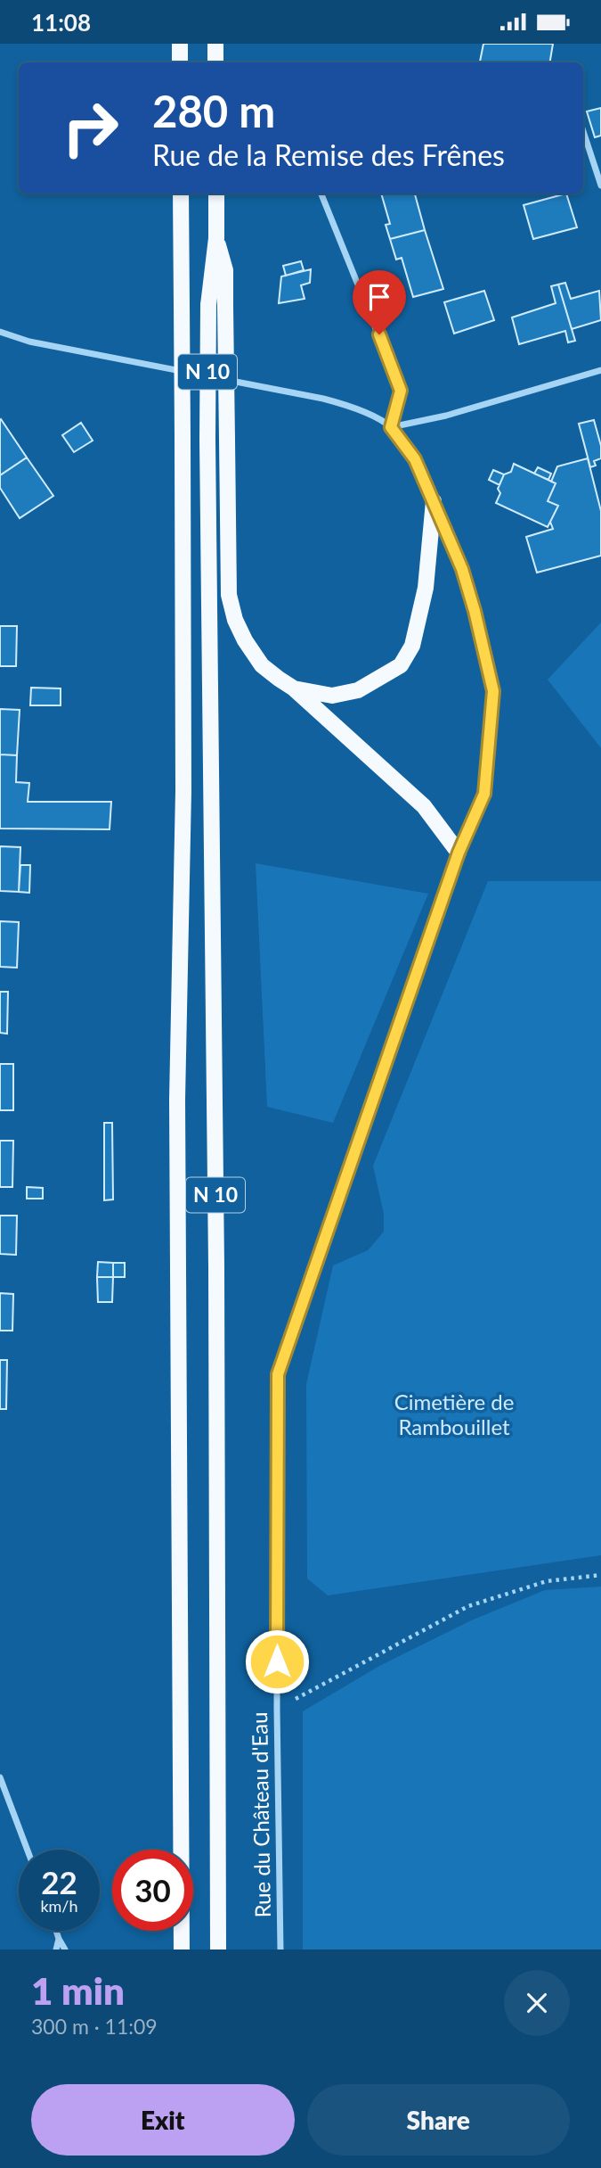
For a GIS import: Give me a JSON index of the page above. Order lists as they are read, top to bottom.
{
  "streets": {
    "main road": ["N 10"],
    "street": ["Rue du Château d'Eau"]
  },
  "parks": ["Cimetière de Rambouillet"],
  "page": {
    "status": "11:08",
    "turn": ["280 m", "Rue de la Remise des Frênes"],
    "speed": "22 km/h",
    "limit": "30",
    "heading": ["1 min", "300 m · 11:09"],
    "buttons": ["Exit", "Share"]
  }
}
